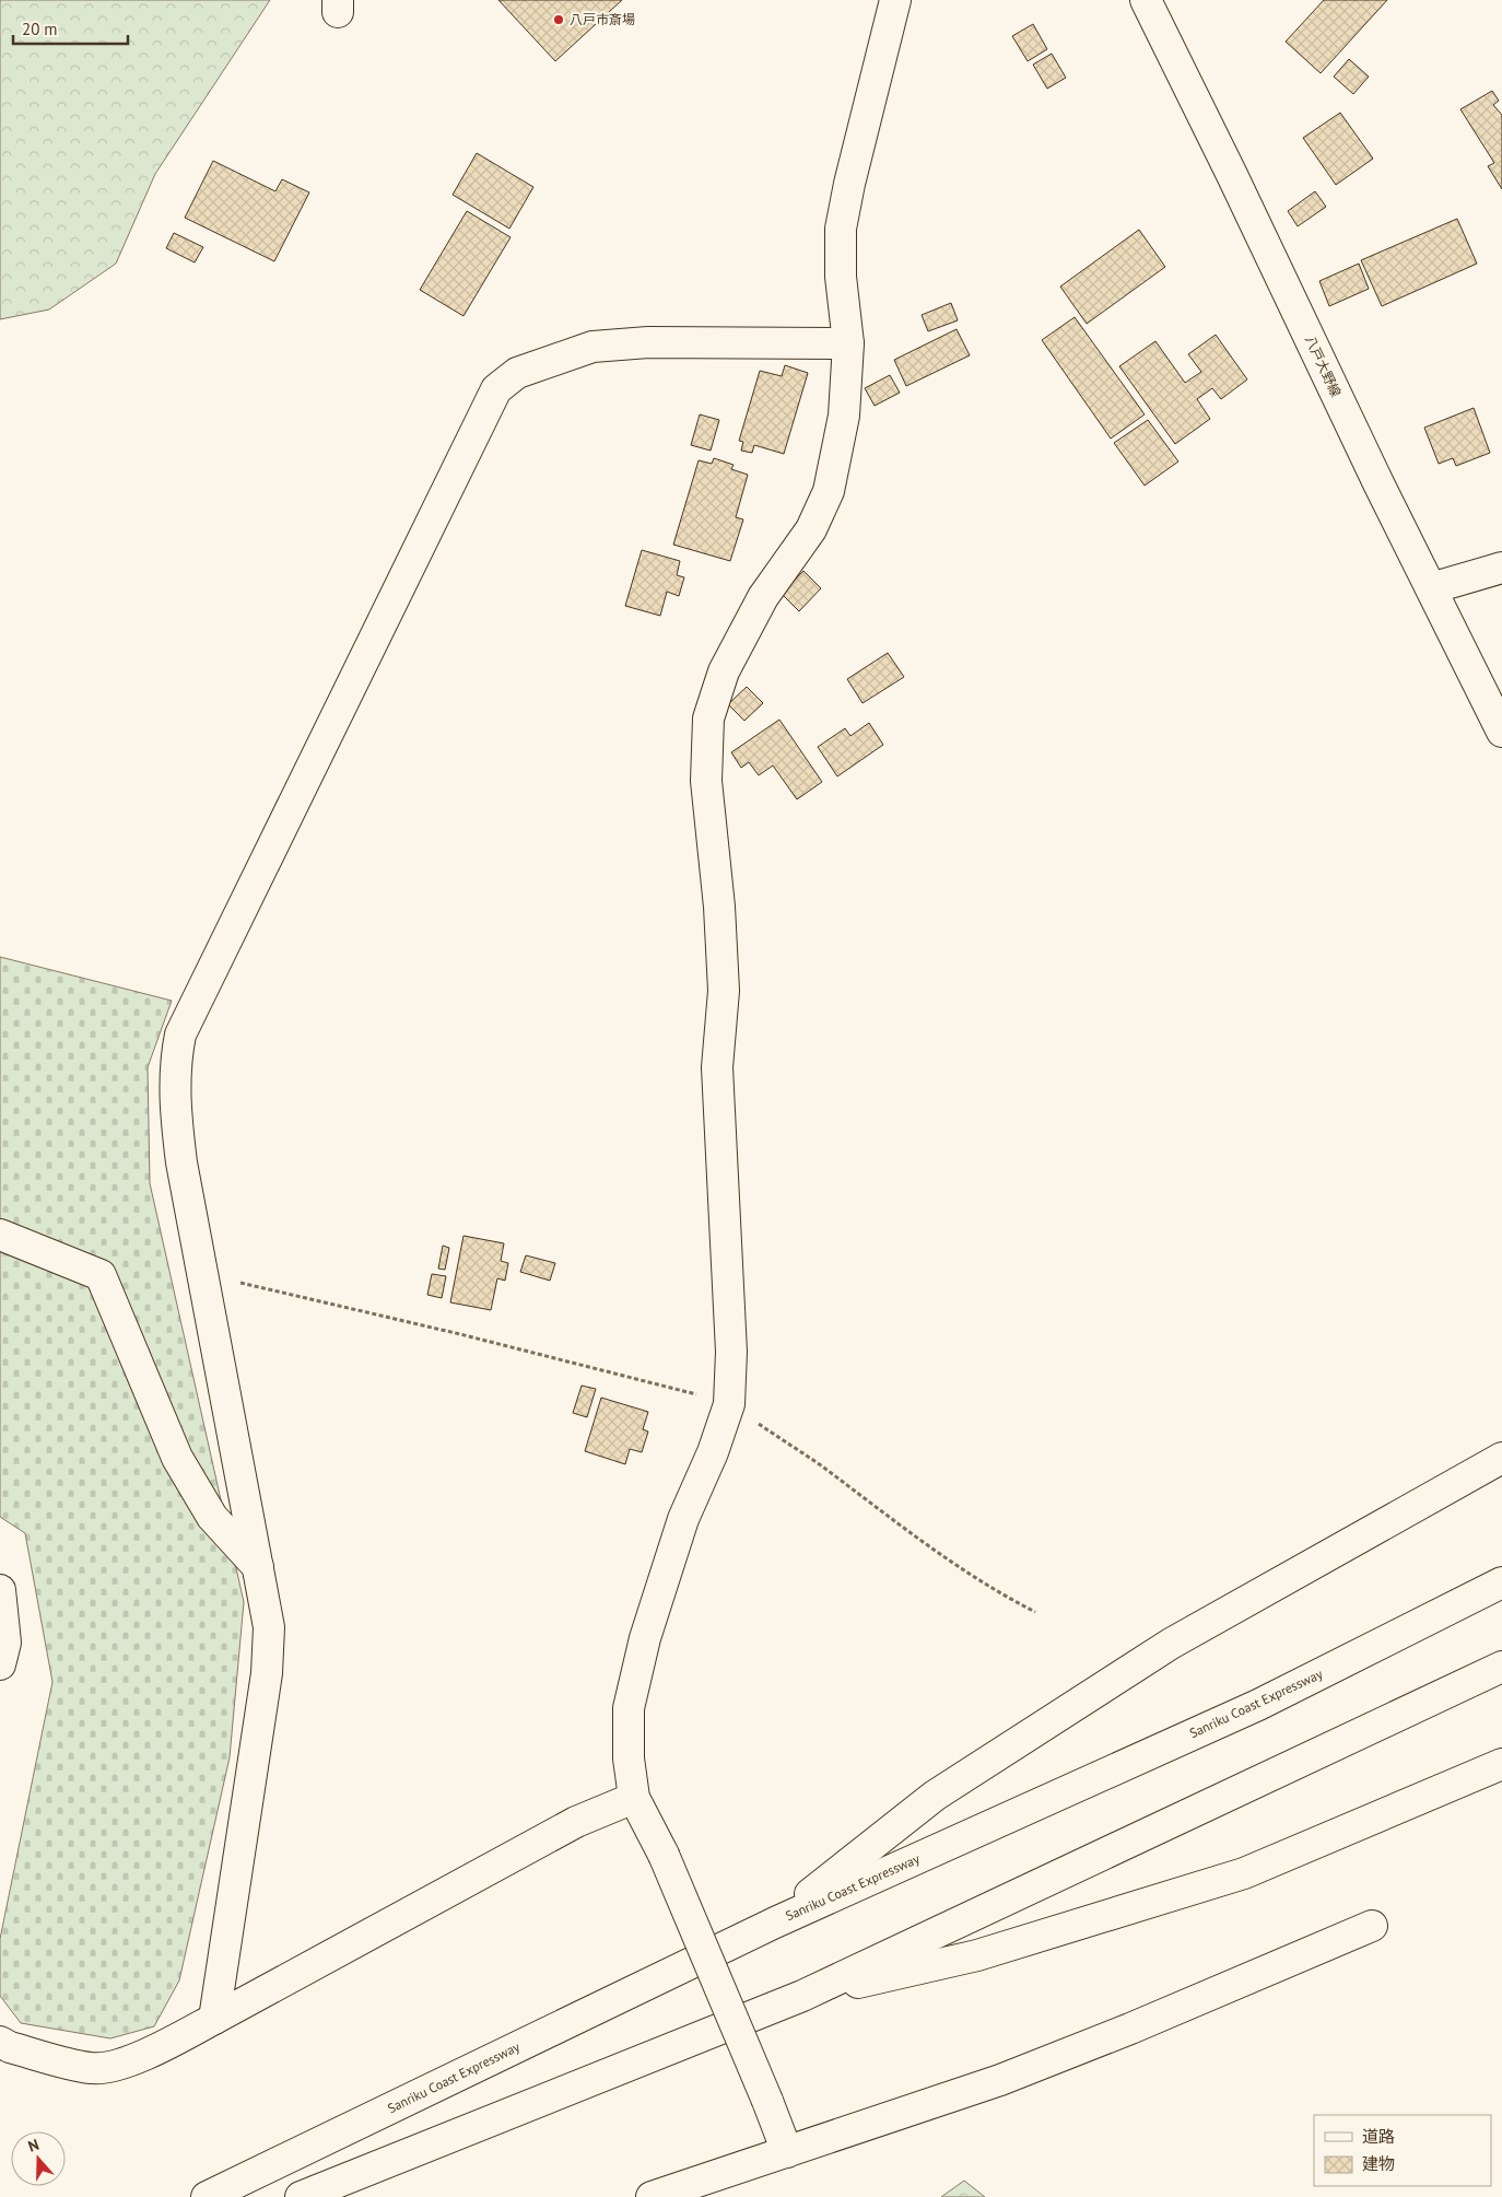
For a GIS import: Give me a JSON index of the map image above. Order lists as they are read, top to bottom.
{
  "streets": {
    "main road": ["八戸大野線", "Sanriku Coast Expressway"]
  },
  "places": ["八戸市斎場"],
  "legend": ["道路", "建物"],
  "scale_bar": "20 m",
  "north": "top"
}
